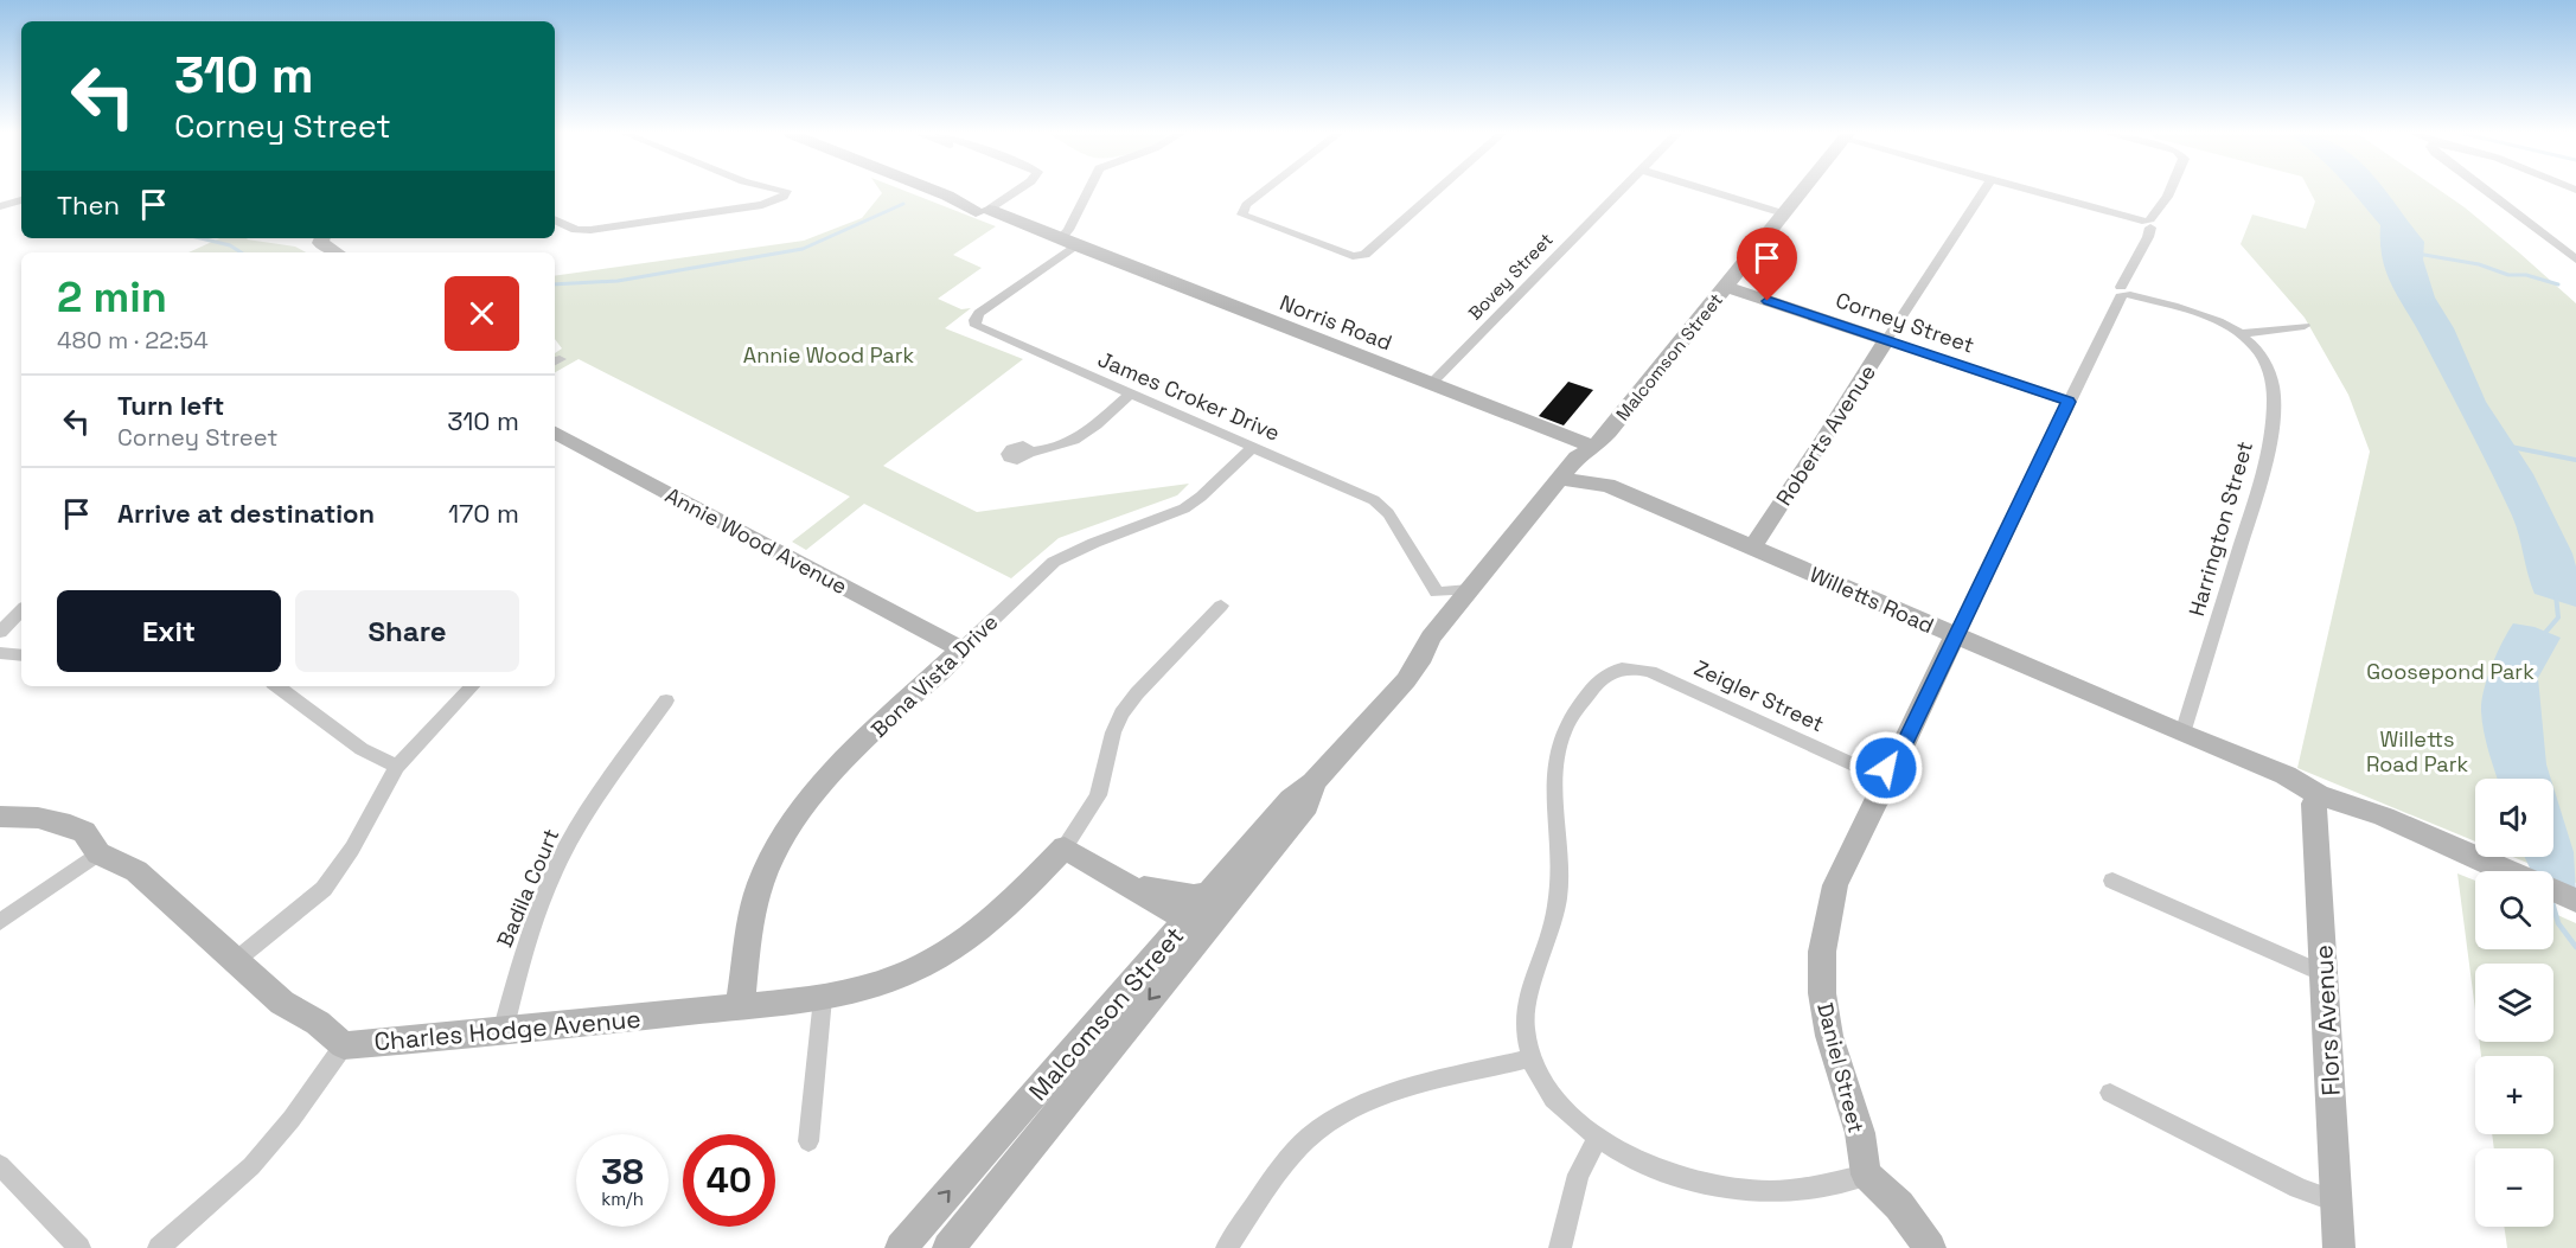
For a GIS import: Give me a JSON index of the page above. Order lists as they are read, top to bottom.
{
  "streets": {
    "street": [
      "Bovey Street",
      "Norris Road",
      "Corney Street",
      "Malcomson Street",
      "James Croker Drive",
      "Roberts Avenue",
      "Harrington Street",
      "Annie Wood Avenue",
      "Willetts Road",
      "Bona Vista Drive",
      "Zeigler Street",
      "Badila Court",
      "Flors Avenue",
      "Charles Hodge Avenue",
      "Daniel Street"
    ]
  },
  "crossings": [
    ["Bovey Street", "Norris Road"],
    ["Norris Road", "Malcomson Street"],
    ["Norris Road", "James Croker Drive"],
    ["Corney Street", "Malcomson Street"],
    ["Corney Street", "Roberts Avenue"],
    ["Malcomson Street", "James Croker Drive"],
    ["Malcomson Street", "Willetts Road"],
    ["James Croker Drive", "Bona Vista Drive"],
    ["Roberts Avenue", "Willetts Road"],
    ["Harrington Street", "Willetts Road"],
    ["Annie Wood Avenue", "Bona Vista Drive"],
    ["Willetts Road", "Flors Avenue"],
    ["Bona Vista Drive", "Charles Hodge Avenue"],
    ["Zeigler Street", "Daniel Street"],
    ["Badila Court", "Charles Hodge Avenue"]
  ],
  "parks": ["Annie Wood Park", "Goosepond Park", "Willetts Road Park"],
  "page": {
    "turn": ["310 m", "Corney Street"],
    "then": "Then",
    "heading": ["2 min", "480 m · 22:54"],
    "list": [
      {
        "name": "Turn left",
        "note": "Corney Street",
        "value": "310 m"
      },
      {
        "name": "Arrive at destination",
        "value": "170 m"
      }
    ],
    "buttons": ["Exit", "Share"],
    "map_buttons": ["+", "−"],
    "speed": "38 km/h",
    "limit": "40"
  }
}
